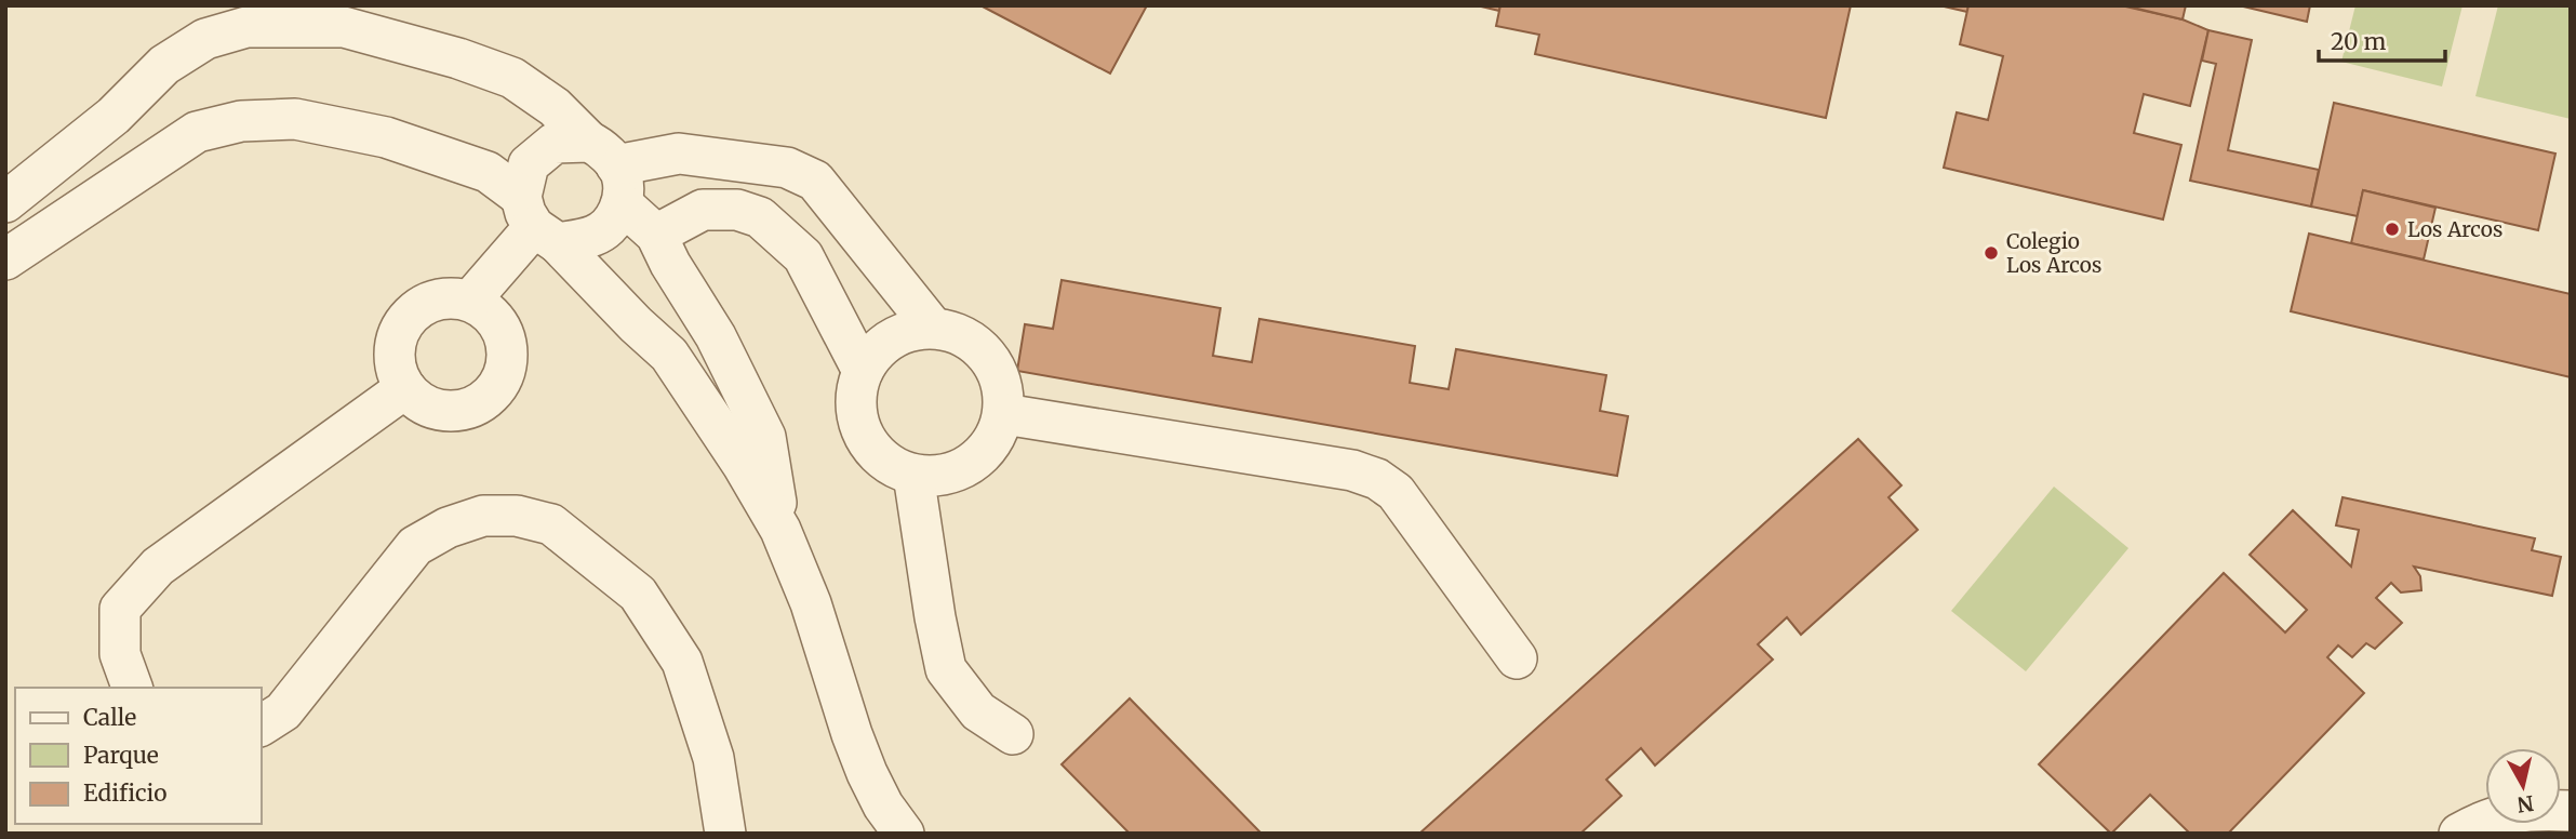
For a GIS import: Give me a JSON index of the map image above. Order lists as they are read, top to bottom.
{
  "places": ["Los Arcos", "Colegio Los Arcos"],
  "legend": ["Calle", "Parque", "Edificio"],
  "scale_bar": "20 m",
  "north": "bottom"
}
